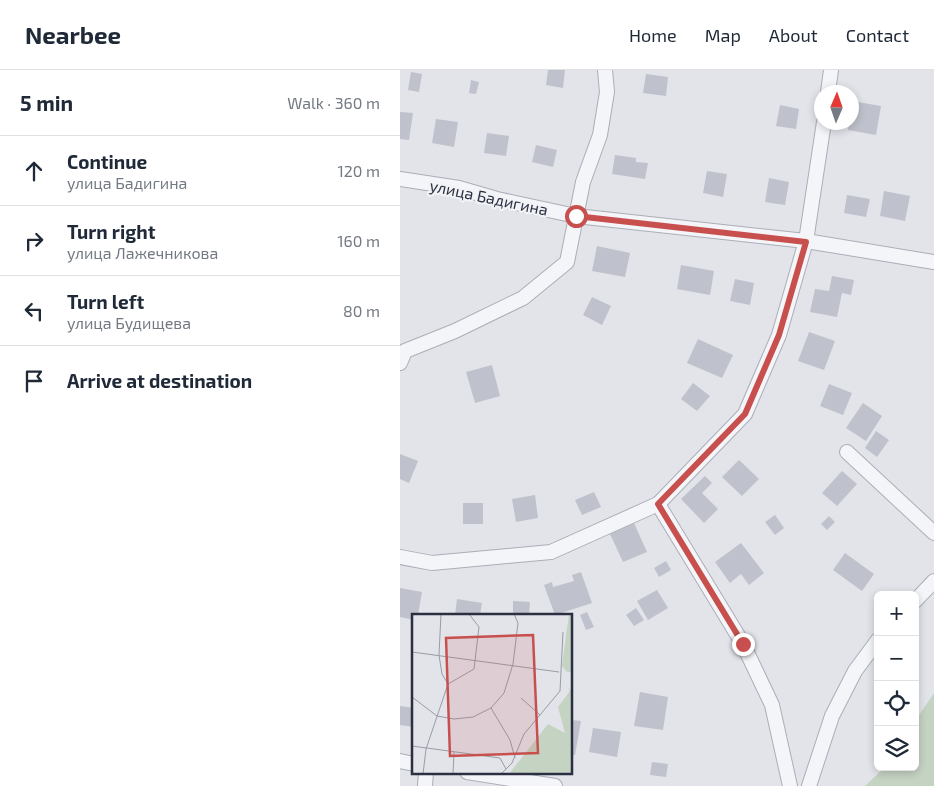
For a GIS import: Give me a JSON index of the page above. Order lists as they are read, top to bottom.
{
  "streets": {
    "street": ["улица Бадигина"]
  },
  "north": "top",
  "page": {
    "header": "Nearbee",
    "nav": [
      "Home",
      "Map",
      "About",
      "Contact"
    ],
    "heading": ["5 min", "Walk · 360 m"],
    "list": [
      ["Continue", "улица Бадигина", "120 m"],
      ["Turn right", "улица Лажечникова", "160 m"],
      ["Turn left", "улица Будищева", "80 m"],
      "Arrive at destination"
    ],
    "map_buttons": ["+", "−"]
  }
}
